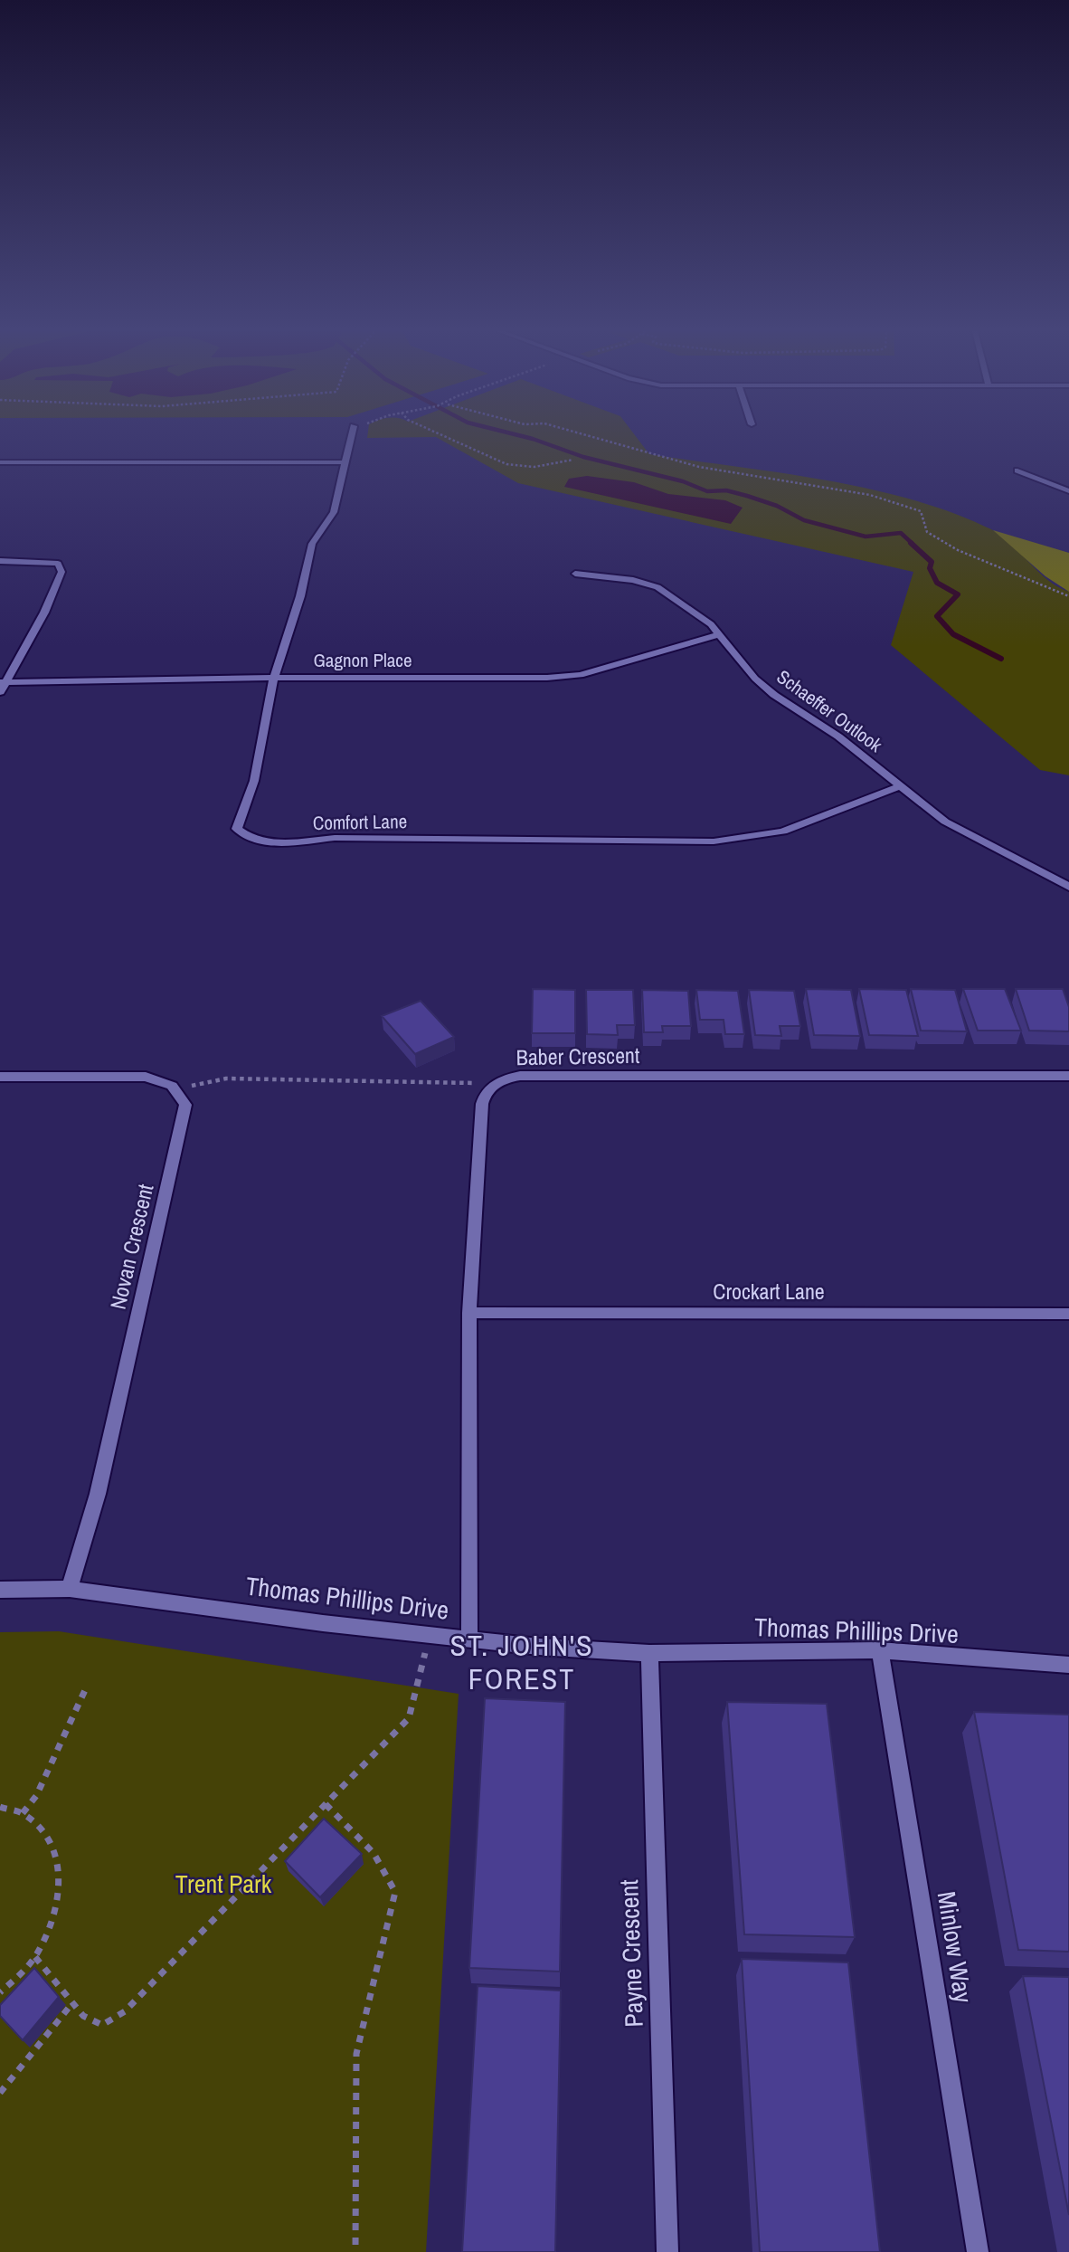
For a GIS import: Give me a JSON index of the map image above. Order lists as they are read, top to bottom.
{
  "streets": {
    "street": [
      "Gagnon Place",
      "Schaeffer Outlook",
      "Comfort Lane",
      "Baber Crescent",
      "Novan Crescent",
      "Crockart Lane",
      "Thomas Phillips Drive",
      "Minlow Way",
      "Payne Crescent"
    ]
  },
  "crossings": [
    ["Gagnon Place", "Schaeffer Outlook"],
    ["Gagnon Place", "Comfort Lane"],
    ["Schaeffer Outlook", "Comfort Lane"],
    ["Baber Crescent", "Crockart Lane"],
    ["Baber Crescent", "Thomas Phillips Drive"],
    ["Novan Crescent", "Thomas Phillips Drive"],
    ["Thomas Phillips Drive", "Minlow Way"],
    ["Thomas Phillips Drive", "Payne Crescent"]
  ],
  "districts": ["ST. JOHN'S FOREST"],
  "parks": ["Trent Park"]
}
